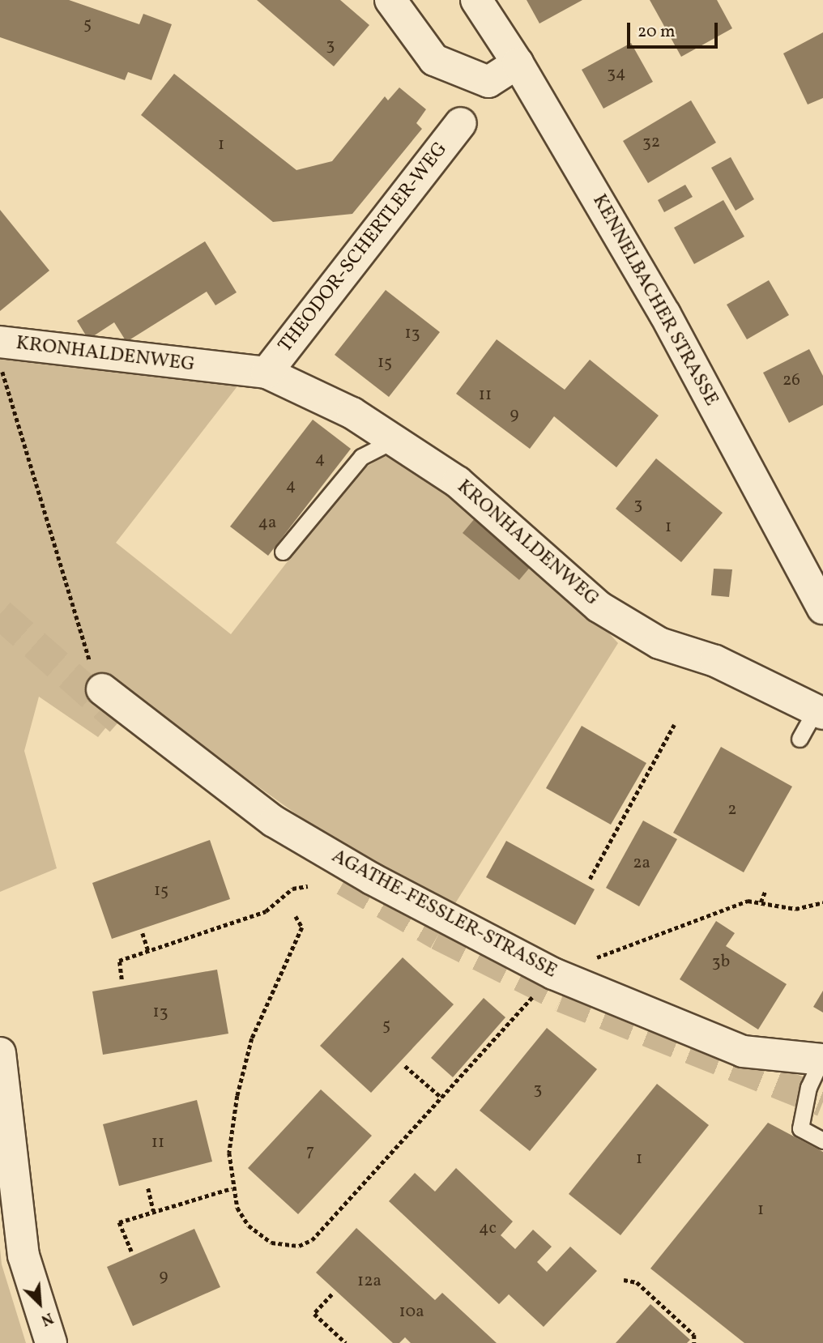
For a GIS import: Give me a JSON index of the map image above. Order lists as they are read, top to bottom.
{
  "streets": {
    "street": [
      "THEODOR-SCHERTLER-WEG",
      "KENNELBACHER STRASSE",
      "KRONHALDENWEG",
      "AGATHE-FESSLER-STRASSE"
    ]
  },
  "crossings": [
    ["THEODOR-SCHERTLER-WEG", "KRONHALDENWEG"]
  ],
  "house_numbers": [
    "5",
    "3",
    "34",
    "32",
    "1",
    "13",
    "15",
    "26",
    "11",
    "9",
    "4",
    "4",
    "3",
    "4a",
    "1",
    "2",
    "2a",
    "15",
    "3b",
    "13",
    "5",
    "3",
    "11",
    "7",
    "1",
    "1",
    "4c",
    "9",
    "12a",
    "10a"
  ],
  "scale_bar": "20 m",
  "north": "bottom right"
}
